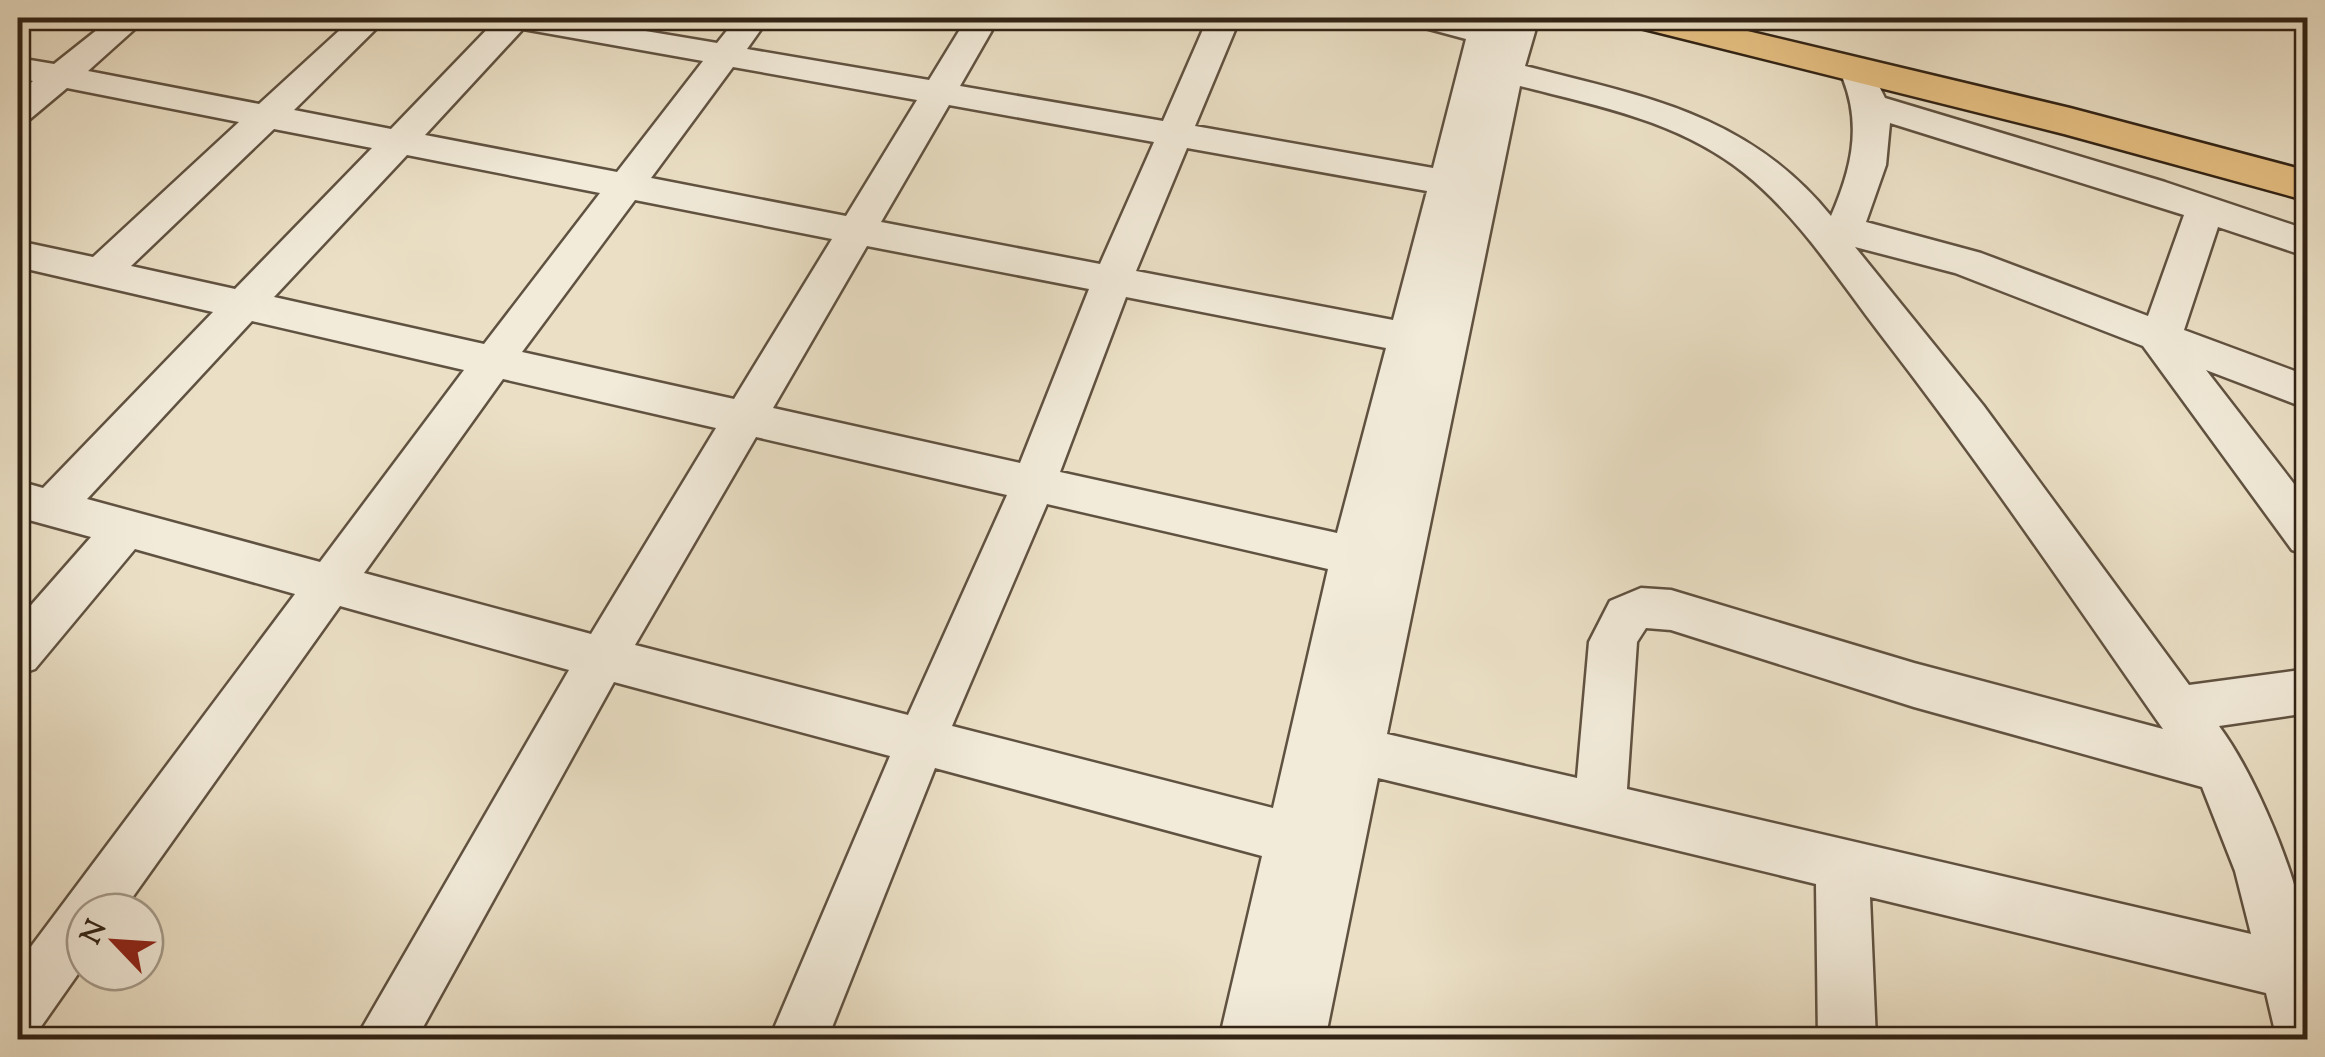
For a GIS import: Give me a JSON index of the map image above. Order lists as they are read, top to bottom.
{
  "north": "top left"
}
